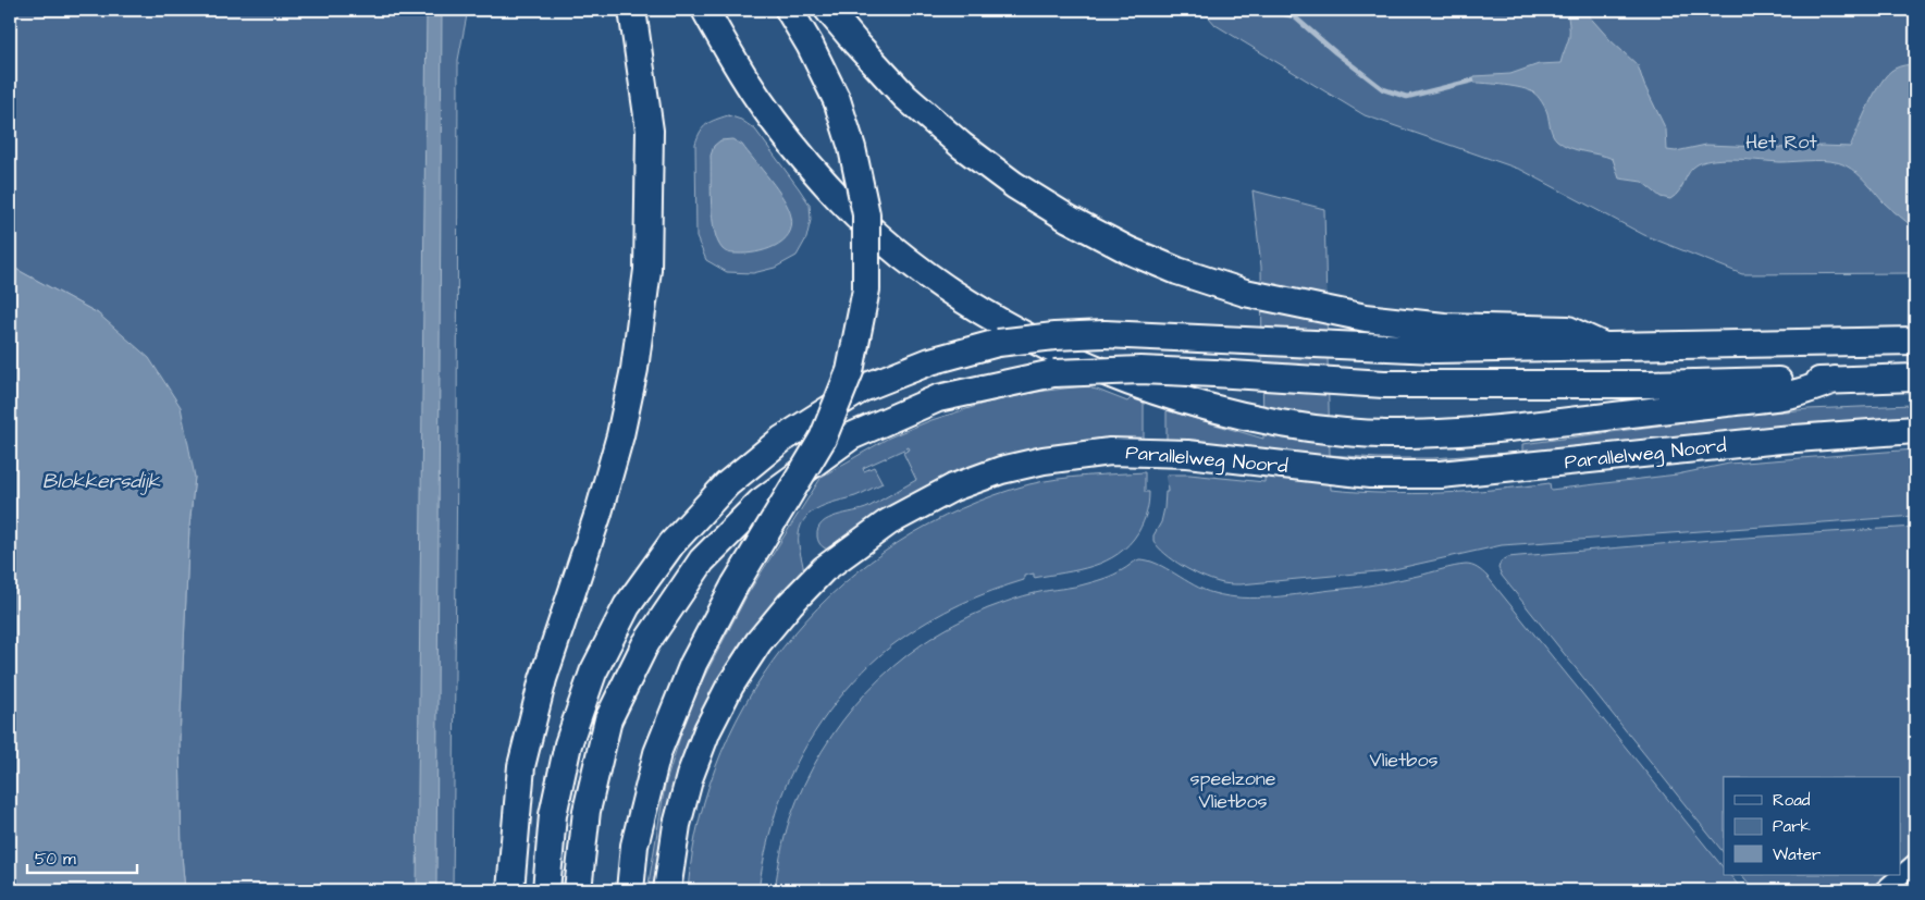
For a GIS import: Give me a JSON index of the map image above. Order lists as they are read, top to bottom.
{
  "streets": {
    "highway": ["Parallelweg Noord"]
  },
  "water": ["Blokkersdijk"],
  "parks": ["Het Rot", "Vlietbos", "speelzone Vlietbos"],
  "legend": ["Road", "Park", "Water"],
  "scale_bar": "50 m"
}
